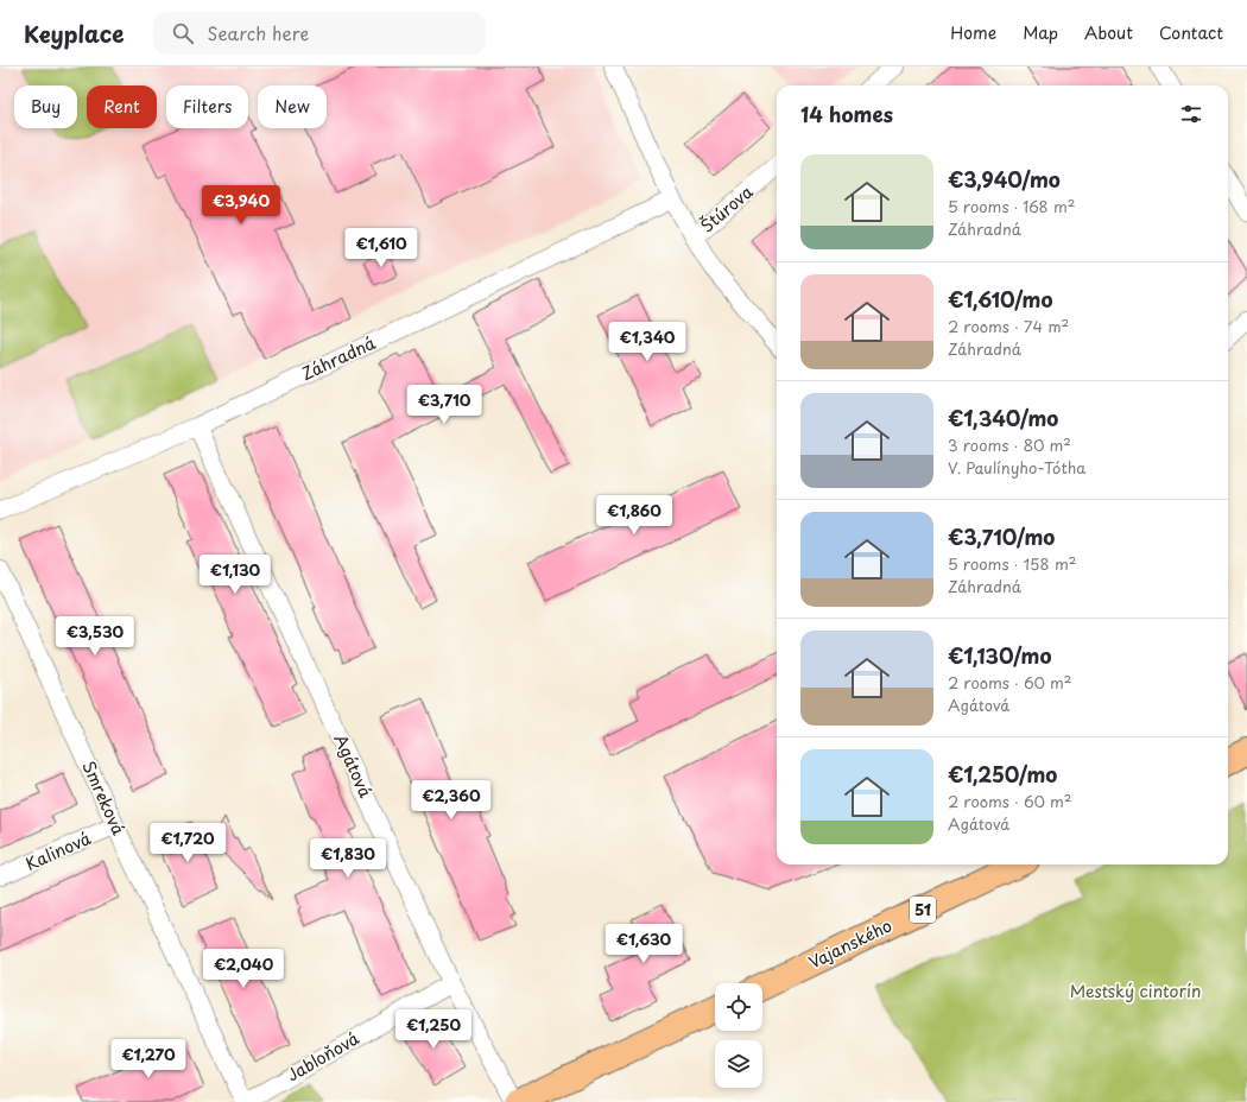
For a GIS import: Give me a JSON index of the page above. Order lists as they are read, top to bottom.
{
  "streets": {
    "main road": ["51", "Vajanského"],
    "street": [
      "Štúrova",
      "Záhradná",
      "Agátová",
      "Smreková",
      "Kalinová",
      "Jabloňová"
    ]
  },
  "crossings": [
    ["Záhradná", "Agátová"],
    ["Agátová", "Jabloňová"],
    ["Smreková", "Kalinová"],
    ["Smreková", "Jabloňová"]
  ],
  "parks": ["Mestský cintorín"],
  "page": {
    "header": "Keyplace",
    "search": "Search here",
    "nav": [
      "Home",
      "Map",
      "About",
      "Contact"
    ],
    "chip": [
      "Buy",
      "Rent",
      "Filters",
      "New"
    ],
    "heading": "14 homes",
    "list": [
      {
        "name": "€3,940/mo",
        "note": "5 rooms · 168 m² · Záhradná"
      },
      {
        "name": "€1,610/mo",
        "note": "2 rooms · 74 m² · Záhradná"
      },
      {
        "name": "€1,340/mo",
        "note": "3 rooms · 80 m² · V. Paulínyho-Tótha"
      },
      {
        "name": "€3,710/mo",
        "note": "5 rooms · 158 m² · Záhradná"
      },
      {
        "name": "€1,130/mo",
        "note": "2 rooms · 60 m² · Agátová"
      },
      {
        "name": "€1,250/mo",
        "note": "2 rooms · 60 m² · Agátová"
      }
    ],
    "price": [
      "€3,940",
      "€1,610",
      "€1,340",
      "€3,710",
      "€1,860",
      "€1,130",
      "€3,530",
      "€2,360",
      "€1,720",
      "€1,830",
      "€1,630",
      "€2,040",
      "€1,250",
      "€1,270"
    ]
  }
}
